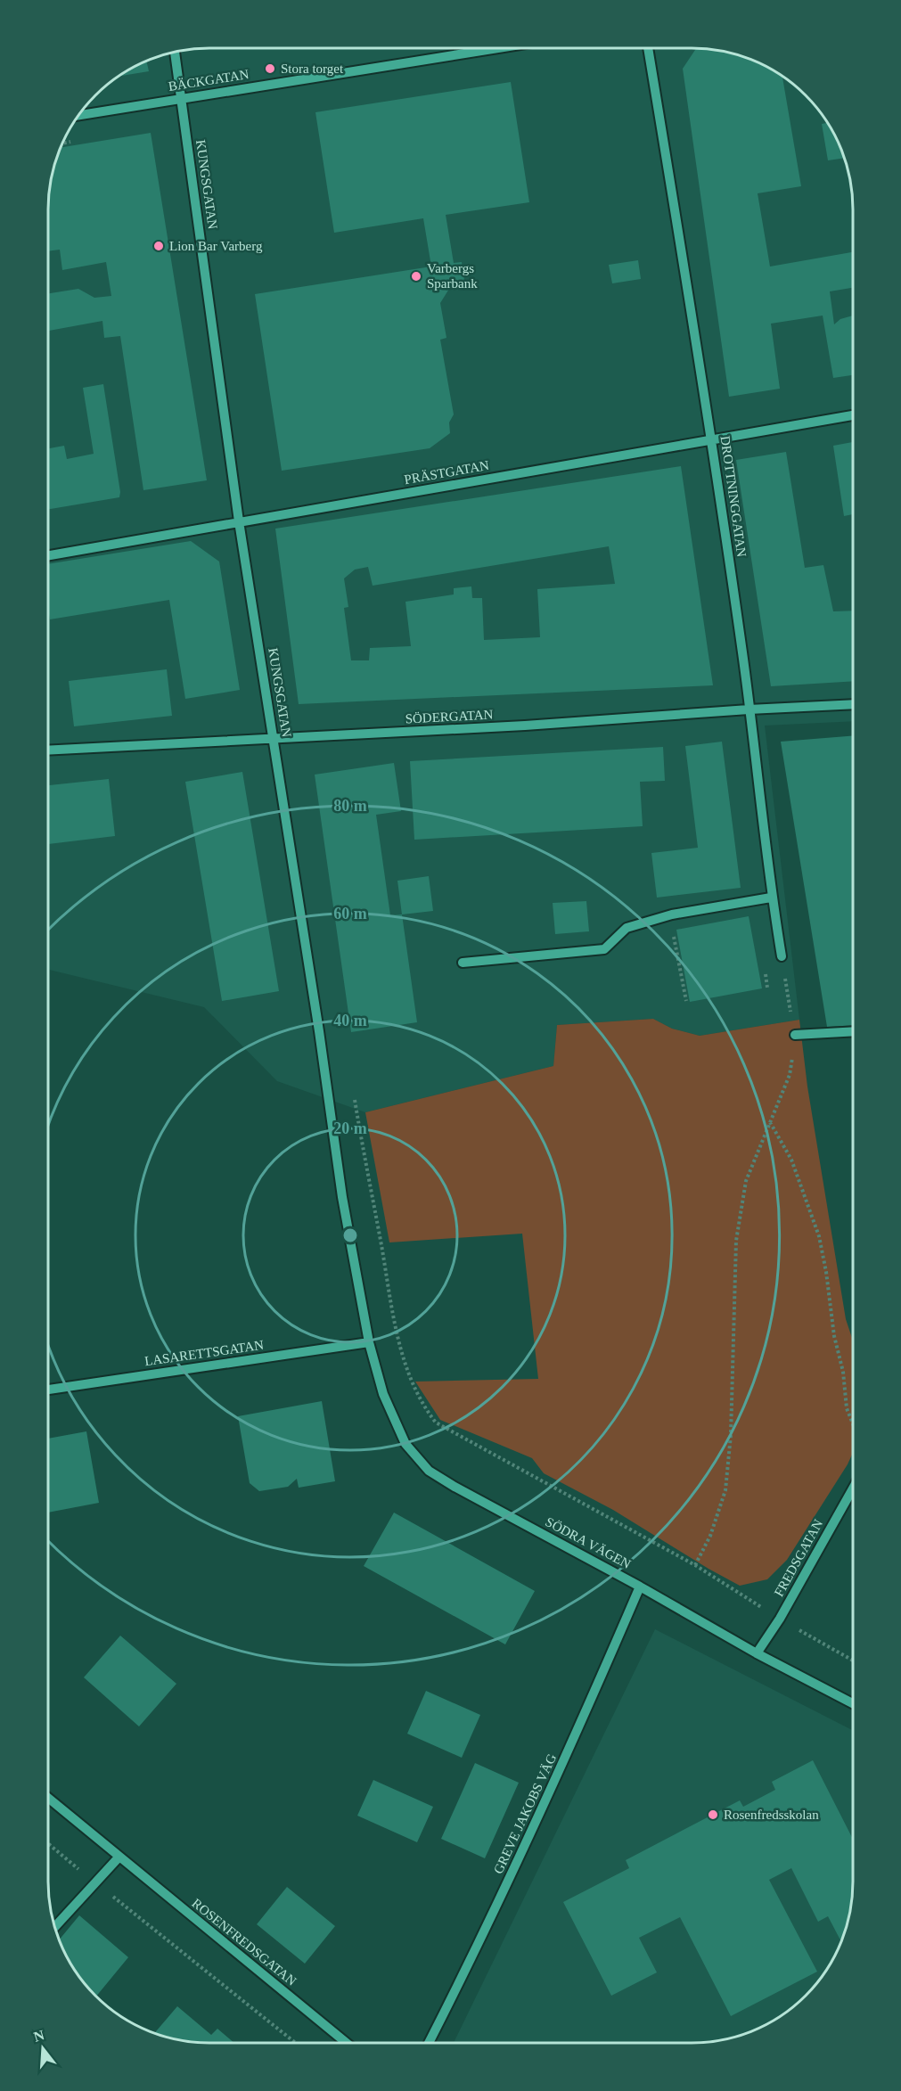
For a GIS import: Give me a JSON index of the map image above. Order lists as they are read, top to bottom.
{
  "streets": {
    "street": [
      "BÄCKGATAN",
      "KUNGSGATAN",
      "PRÄSTGATAN",
      "DROTTNINGGATAN",
      "SÖDERGATAN",
      "LASARETTSGATAN",
      "SÖDRA VÄGEN",
      "FREDSGATAN",
      "GREVE JAKOBS VÄG",
      "ROSENFREDSGATAN"
    ]
  },
  "crossings": [
    ["BÄCKGATAN", "KUNGSGATAN"],
    ["KUNGSGATAN", "PRÄSTGATAN"],
    ["KUNGSGATAN", "SÖDERGATAN"],
    ["KUNGSGATAN", "LASARETTSGATAN"],
    ["KUNGSGATAN", "SÖDRA VÄGEN"],
    ["PRÄSTGATAN", "DROTTNINGGATAN"],
    ["DROTTNINGGATAN", "SÖDERGATAN"],
    ["LASARETTSGATAN", "SÖDRA VÄGEN"],
    ["SÖDRA VÄGEN", "FREDSGATAN"],
    ["SÖDRA VÄGEN", "GREVE JAKOBS VÄG"]
  ],
  "places": [
    "Stora torget",
    "Lion Bar Varberg",
    "Varbergs Sparbank",
    "Rosenfredsskolan"
  ],
  "north": "top",
  "rings": [
    "80 m",
    "60 m",
    "40 m",
    "20 m"
  ]
}
